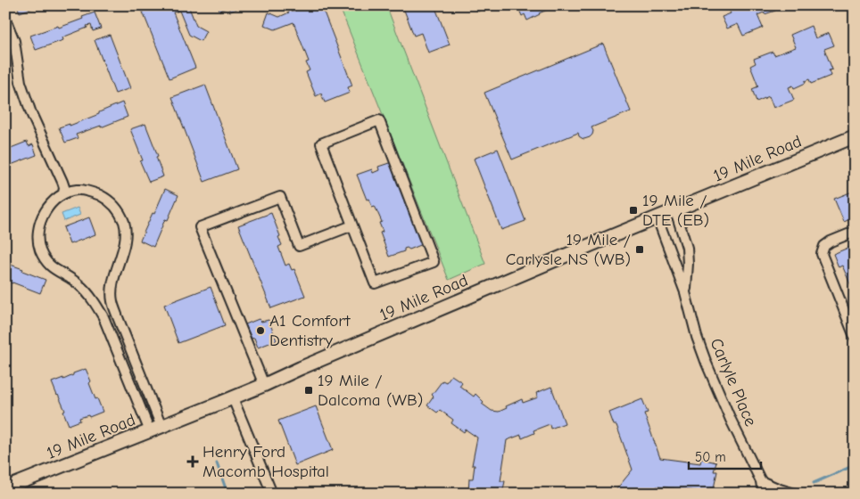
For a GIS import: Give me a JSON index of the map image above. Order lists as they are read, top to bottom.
{
  "streets": {
    "street": ["19 Mile Road", "Carlyle Place"]
  },
  "crossings": [
    ["19 Mile Road", "Carlyle Place"]
  ],
  "places": {
    "transit": ["19 Mile / DTE (EB)", "19 Mile / Carlysle NS (WB)", "19 Mile / Dalcoma (WB)"],
    "other": ["A1 Comfort Dentistry"],
    "health": ["Henry Ford Macomb Hospital"]
  },
  "scale_bar": "50 m"
}
